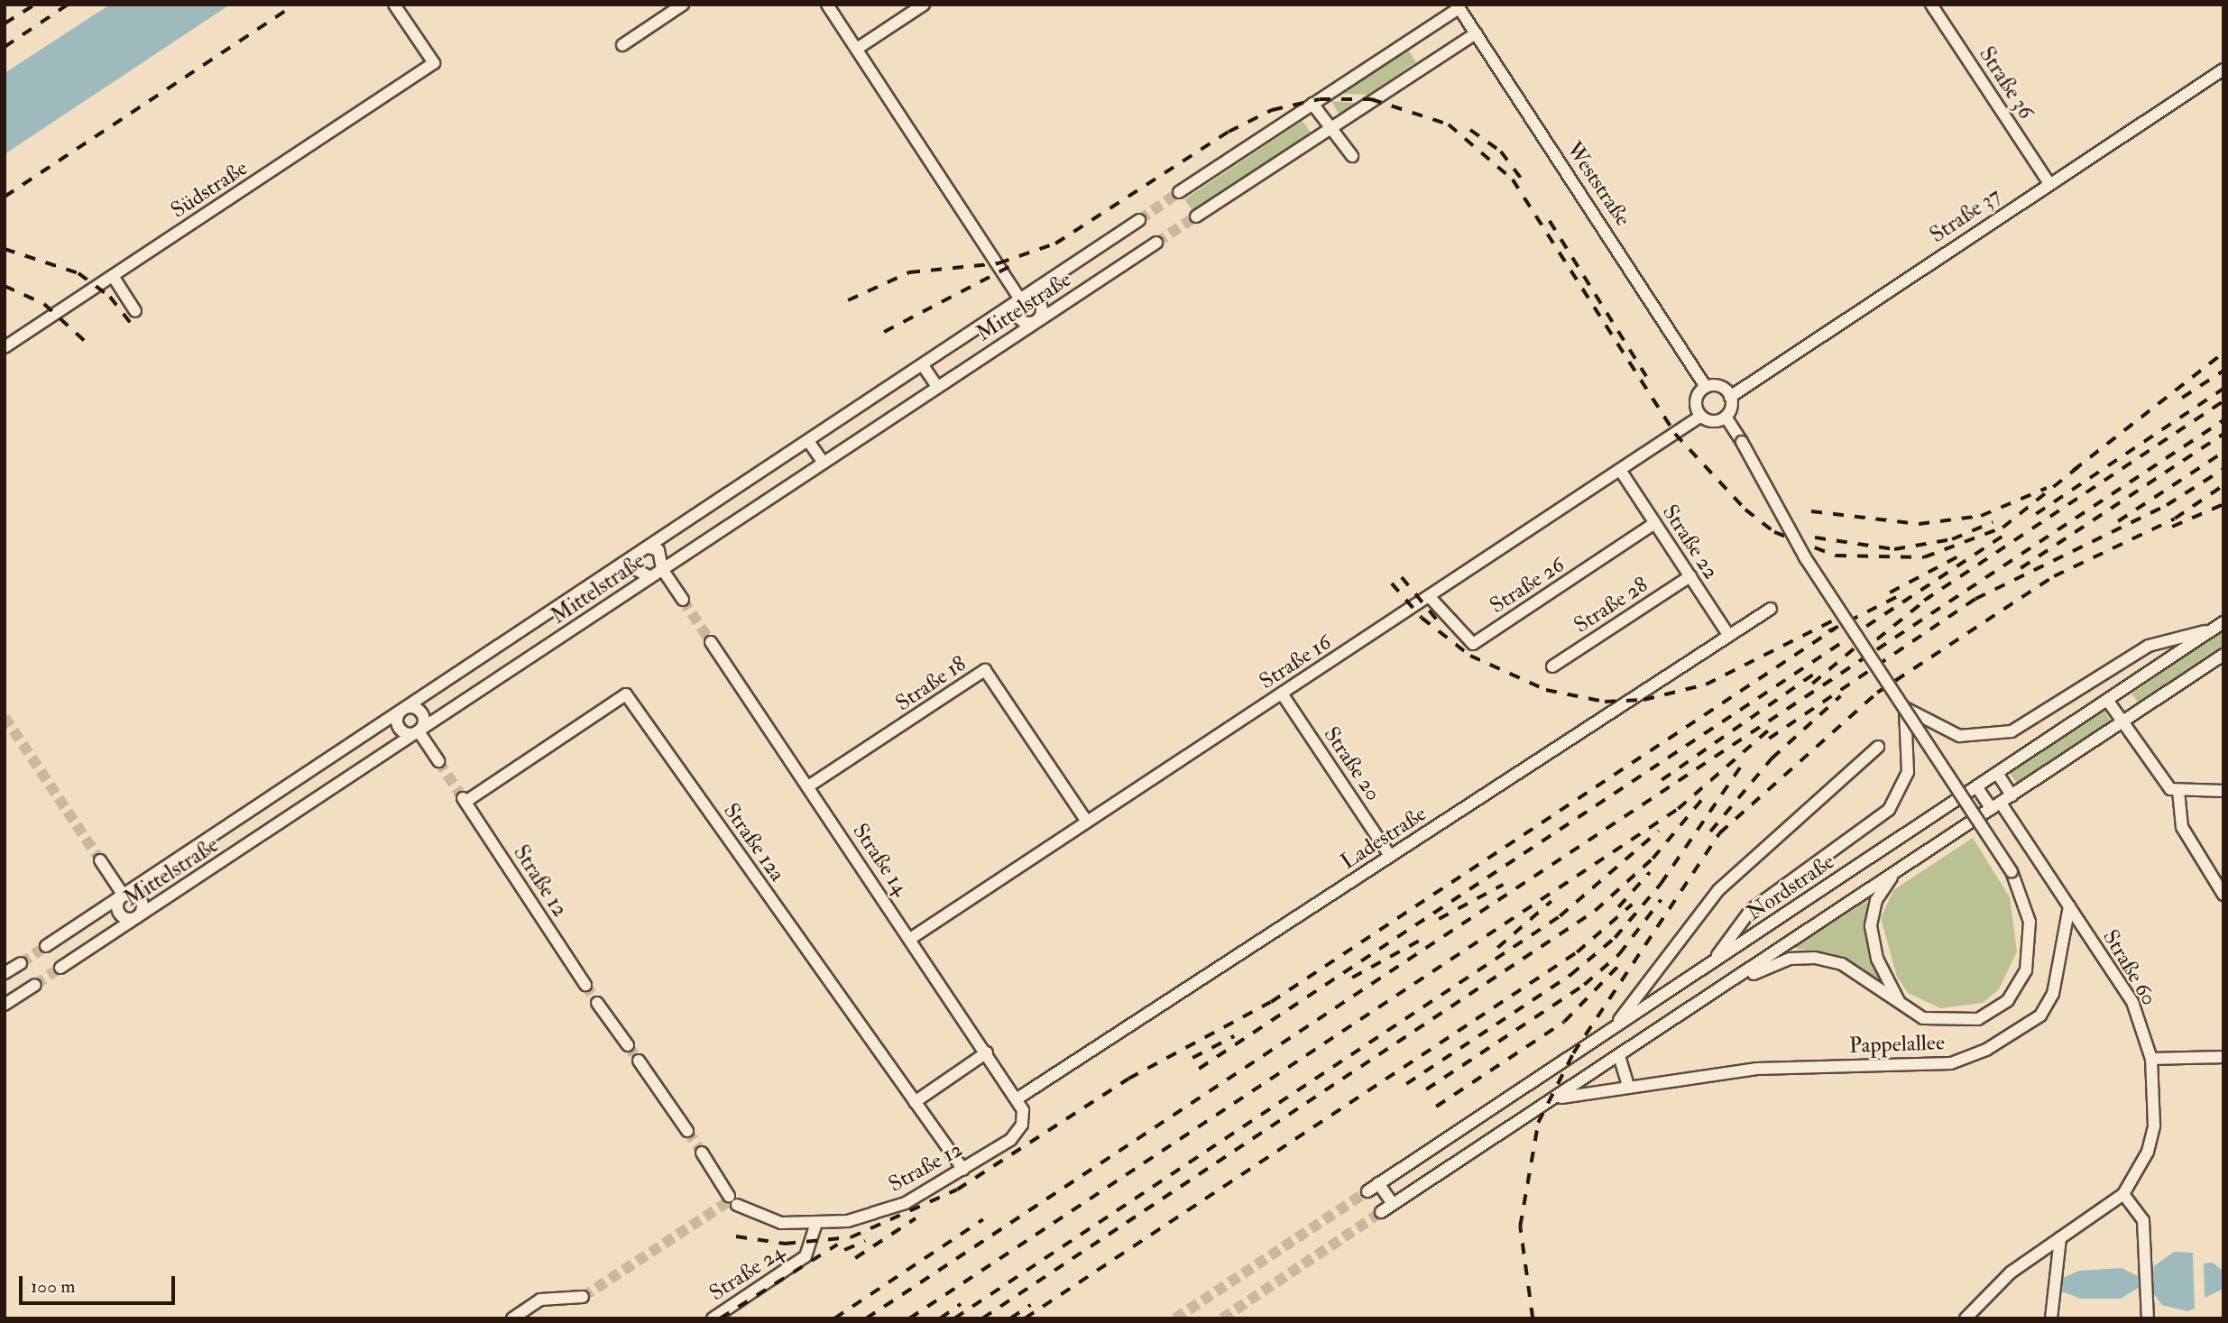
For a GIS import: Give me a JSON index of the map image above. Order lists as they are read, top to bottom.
{
  "streets": {
    "street": [
      "Straße 36",
      "Weststraße",
      "Südstraße",
      "Straße 37",
      "Mittelstraße",
      "Straße 22",
      "Straße 26",
      "Straße 28",
      "Straße 16",
      "Straße 18",
      "Straße 20",
      "Ladestraße",
      "Straße 12a",
      "Straße 14",
      "Straße 12",
      "Nordstraße",
      "Straße 60",
      "Pappelallee",
      "Straße 24"
    ]
  },
  "crossings": [
    ["Straße 36", "Straße 37"],
    ["Weststraße", "Straße 37"],
    ["Weststraße", "Straße 16"],
    ["Straße 37", "Straße 16"],
    ["Straße 22", "Straße 26"],
    ["Straße 22", "Straße 28"],
    ["Straße 22", "Straße 16"],
    ["Straße 22", "Ladestraße"],
    ["Straße 26", "Straße 16"],
    ["Straße 16", "Straße 18"],
    ["Straße 16", "Straße 20"],
    ["Straße 16", "Straße 14"],
    ["Straße 18", "Straße 14"],
    ["Straße 20", "Ladestraße"],
    ["Ladestraße", "Straße 14"],
    ["Ladestraße", "Straße 12"],
    ["Straße 12a", "Straße 12"],
    ["Straße 14", "Straße 12"],
    ["Straße 12", "Straße 24"],
    ["Nordstraße", "Straße 60"],
    ["Nordstraße", "Pappelallee"],
    ["Straße 60", "Pappelallee"]
  ],
  "scale_bar": "100 m"
}
